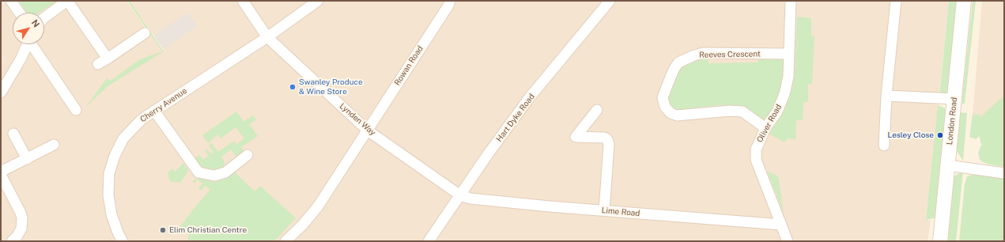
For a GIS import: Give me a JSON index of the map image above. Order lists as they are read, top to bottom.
{
  "streets": {
    "main road": ["London Road"],
    "street": [
      "Reeves Crescent",
      "Rowan Road",
      "Cherry Avenue",
      "Hart Dyke Road",
      "Lynden Way",
      "Oliver Road",
      "Lime Road"
    ]
  },
  "crossings": [
    ["Reeves Crescent", "Oliver Road"],
    ["Rowan Road", "Lynden Way"],
    ["Cherry Avenue", "Lynden Way"],
    ["Hart Dyke Road", "Lynden Way"],
    ["Hart Dyke Road", "Lime Road"],
    ["Lynden Way", "Lime Road"],
    ["Oliver Road", "Lime Road"]
  ],
  "places": ["Swanley Produce & Wine Store", "Lesley Close", "Elim Christian Centre"],
  "north": "top right"
}
